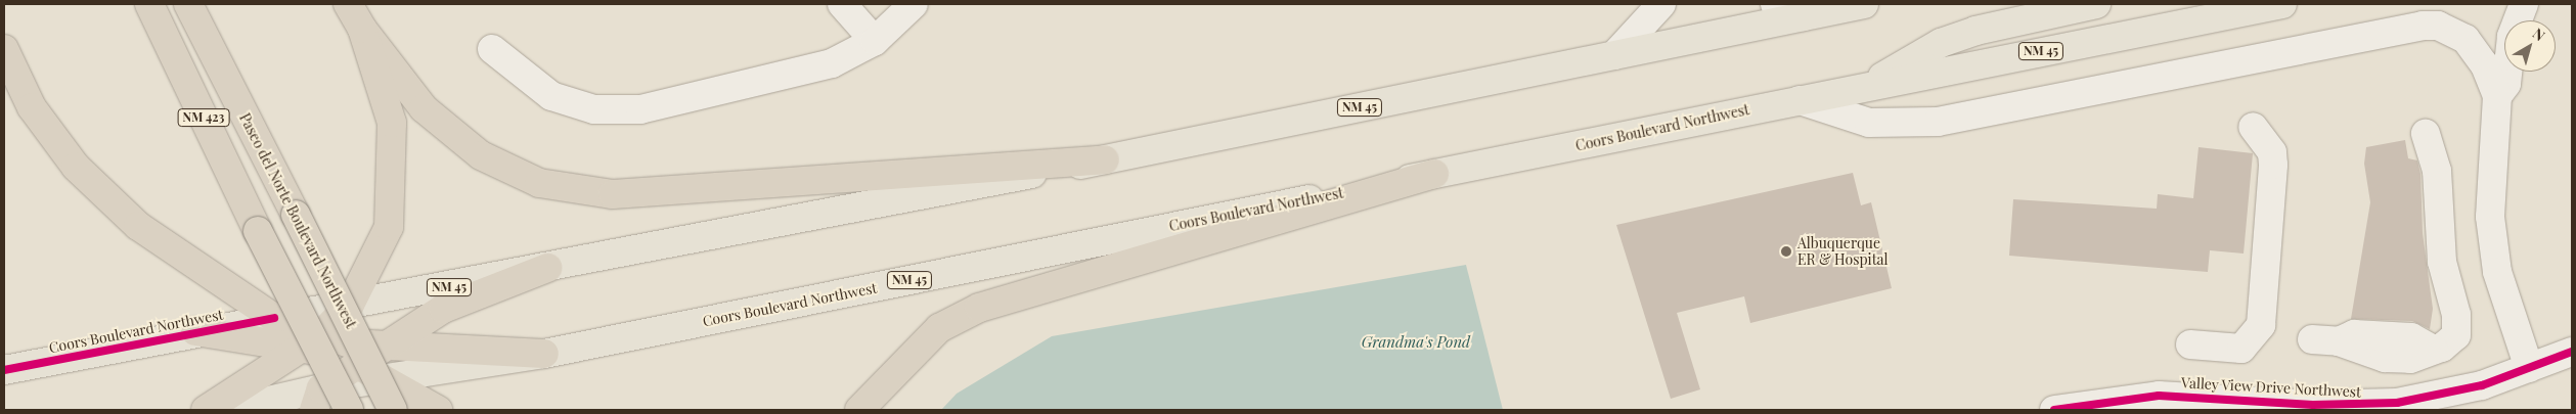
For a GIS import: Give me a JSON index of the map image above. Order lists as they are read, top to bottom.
{
  "streets": {
    "highway": ["NM 423", "Paseo del Norte Boulevard Northwest"],
    "main road": ["NM 45", "Coors Boulevard Northwest"],
    "street": ["Valley View Drive Northwest"]
  },
  "water": ["Grandma's Pond"],
  "places": ["Albuquerque ER & Hospital"],
  "north": "top right"
}
